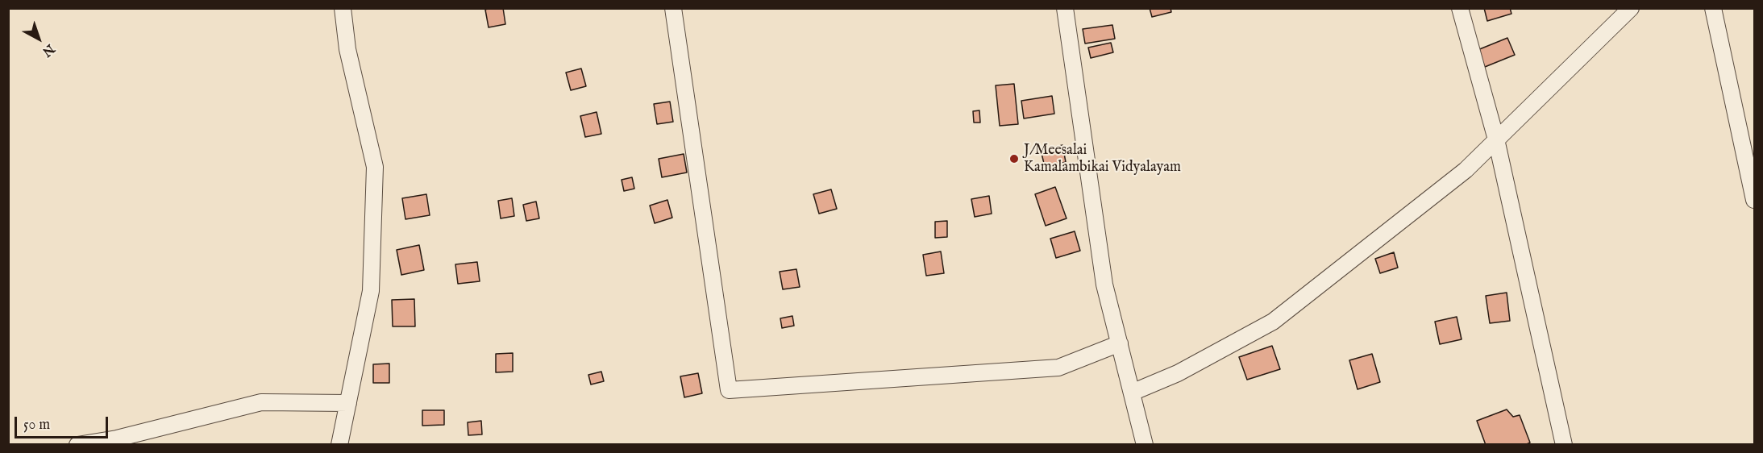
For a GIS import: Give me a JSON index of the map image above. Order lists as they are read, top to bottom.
{
  "places": ["J/Meesalai Kamalambikai Vidyalayam"],
  "scale_bar": "50 m",
  "north": "bottom right"
}
